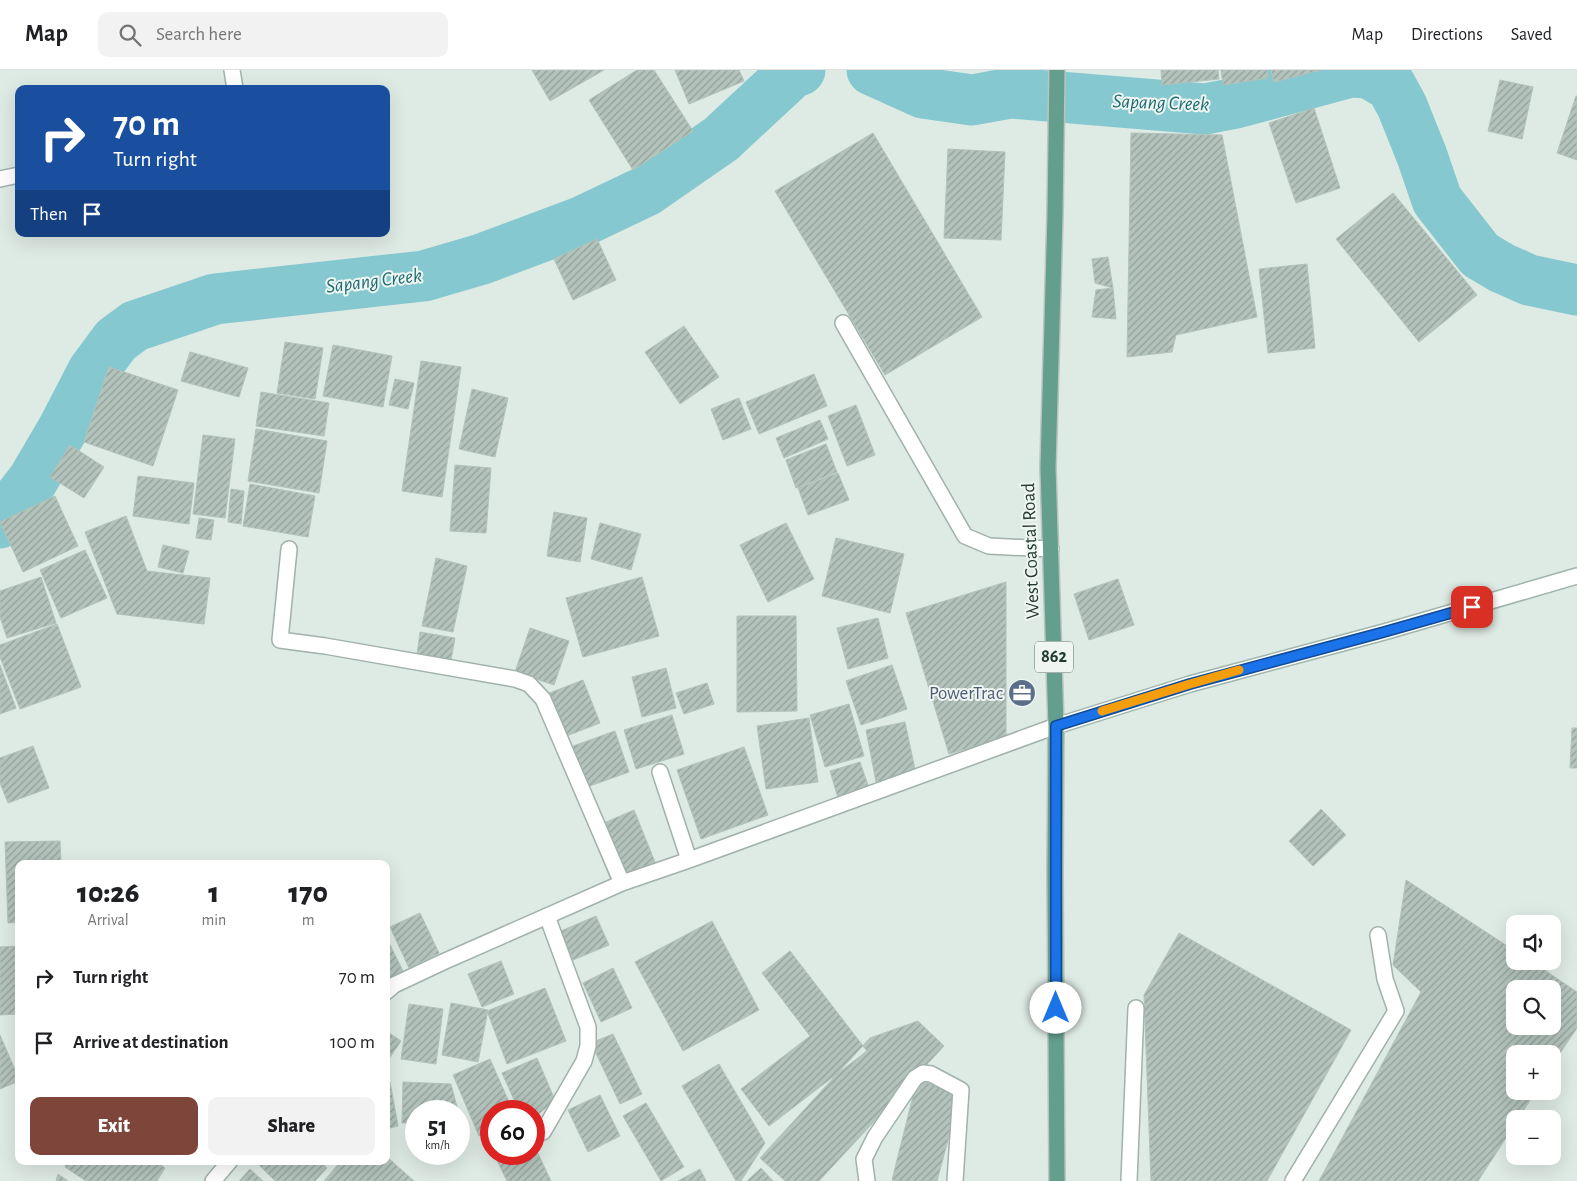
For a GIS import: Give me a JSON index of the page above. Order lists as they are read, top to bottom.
{
  "streets": {
    "main road": ["West Coastal Road", "862"]
  },
  "water": ["Sapang Creek"],
  "places": {
    "office": ["PowerTrac"]
  },
  "page": {
    "header": "Map",
    "search": "Search here",
    "nav": ["Map", "Directions", "Saved"],
    "turn": ["70 m", "Turn right"],
    "then": "Then",
    "eta": [
      "10:26",
      "Arrival",
      "1",
      "min",
      "170",
      "m"
    ],
    "map_buttons": ["+", "−"],
    "list": [
      {
        "name": "Turn right",
        "value": "70 m"
      },
      {
        "name": "Arrive at destination",
        "value": "100 m"
      }
    ],
    "buttons": ["Exit", "Share"],
    "speed": "51 km/h",
    "limit": "60"
  }
}
